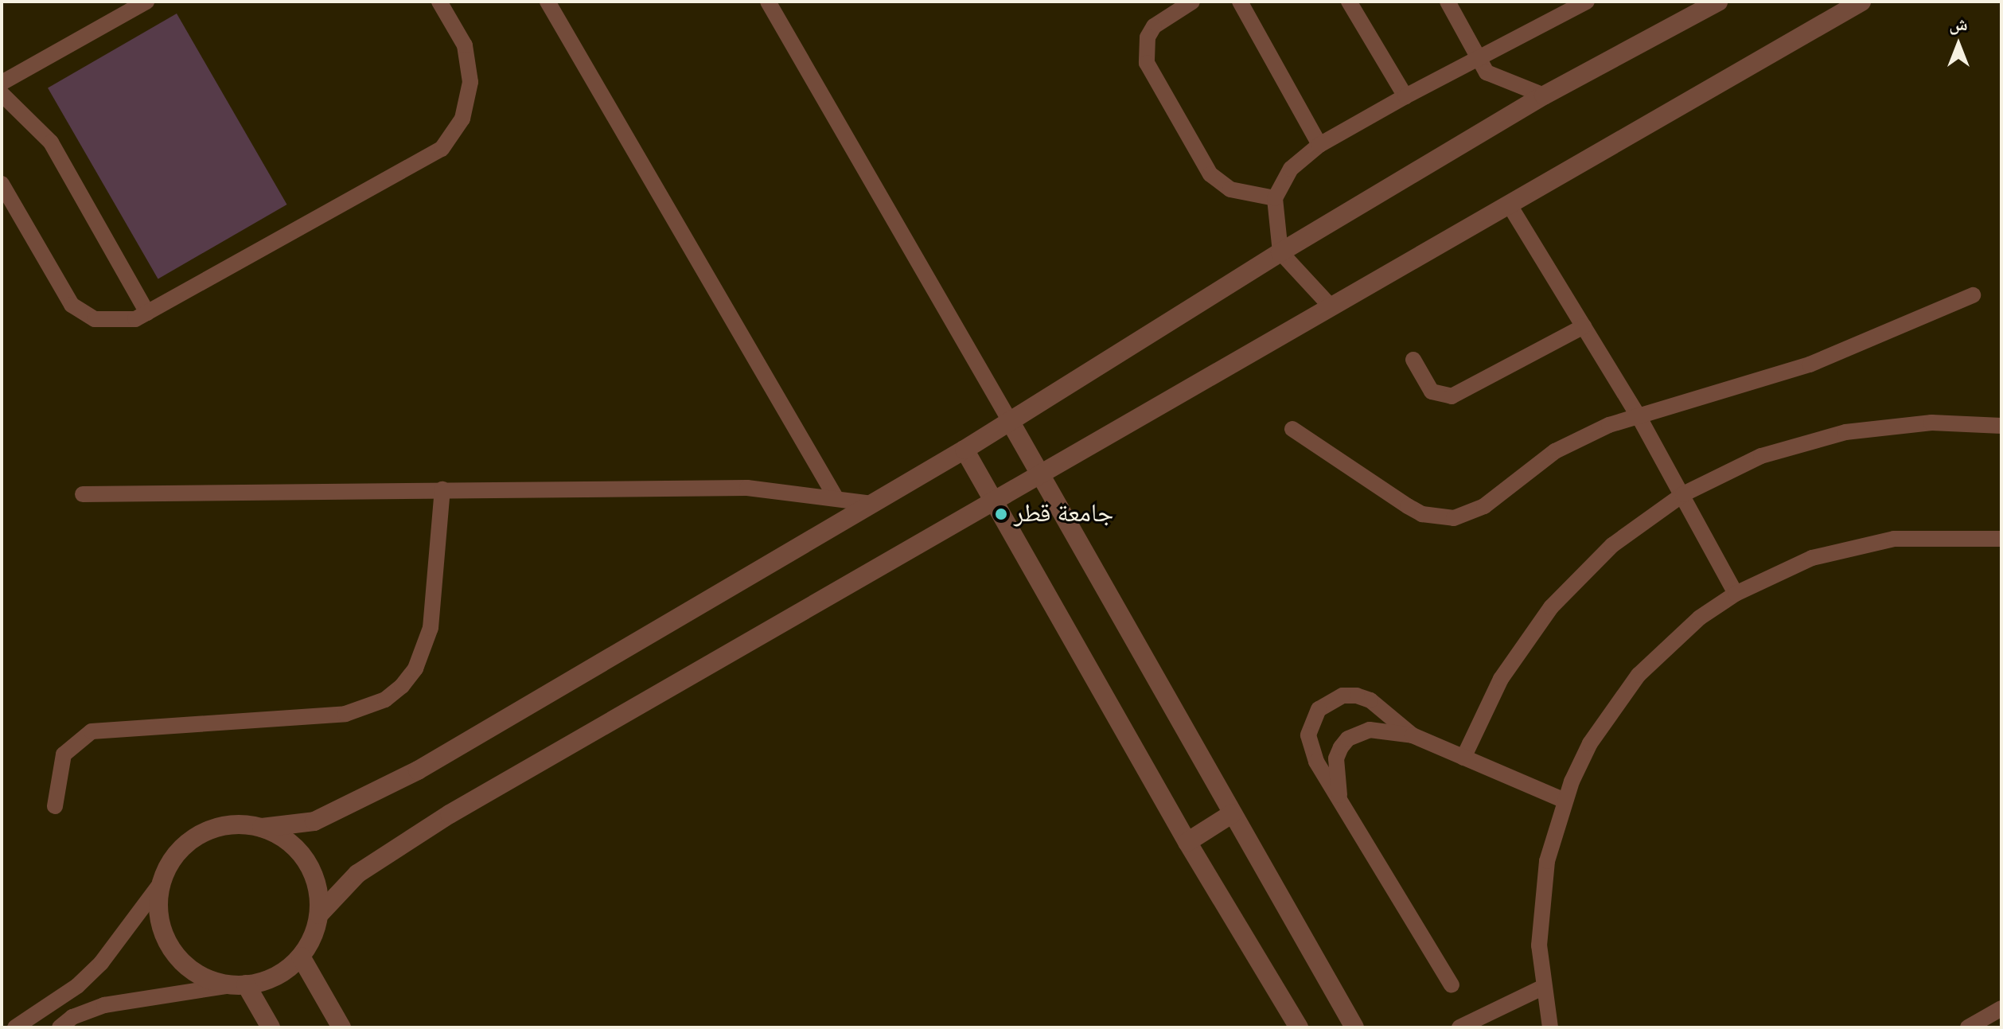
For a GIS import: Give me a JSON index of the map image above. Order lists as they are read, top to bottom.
{
  "places": ["جامعة قطر"],
  "north": "top"
}
